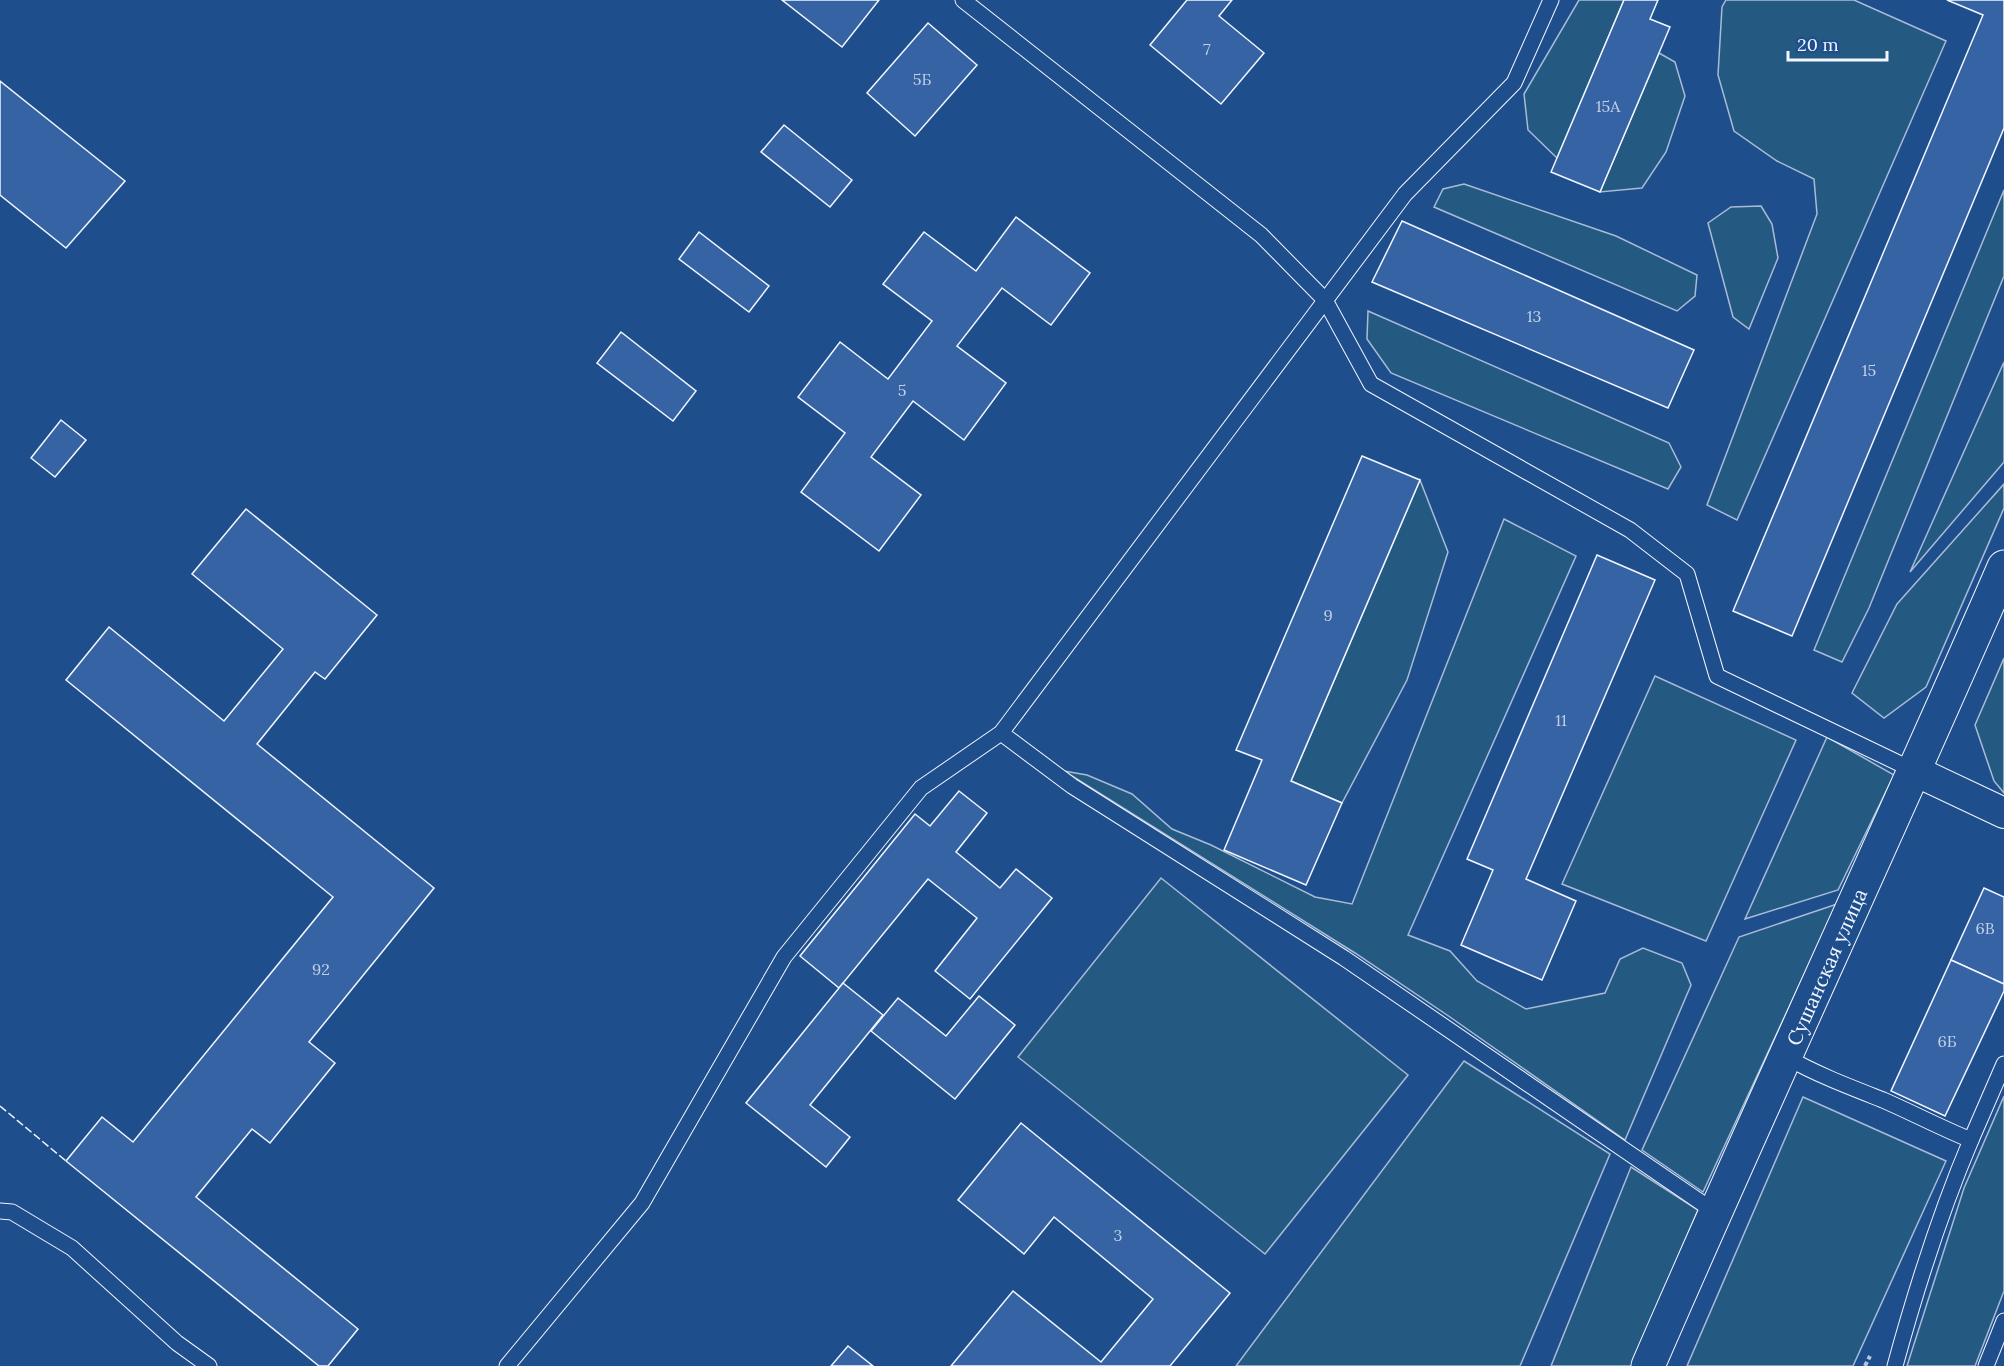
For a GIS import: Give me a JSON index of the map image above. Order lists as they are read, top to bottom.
{
  "streets": {
    "main road": ["Сушанская улица"]
  },
  "house_numbers": [
    "7",
    "5Б",
    "15А",
    "13",
    "15",
    "5",
    "9",
    "11",
    "6В",
    "92",
    "6Б",
    "3"
  ],
  "scale_bar": "20 m"
}
